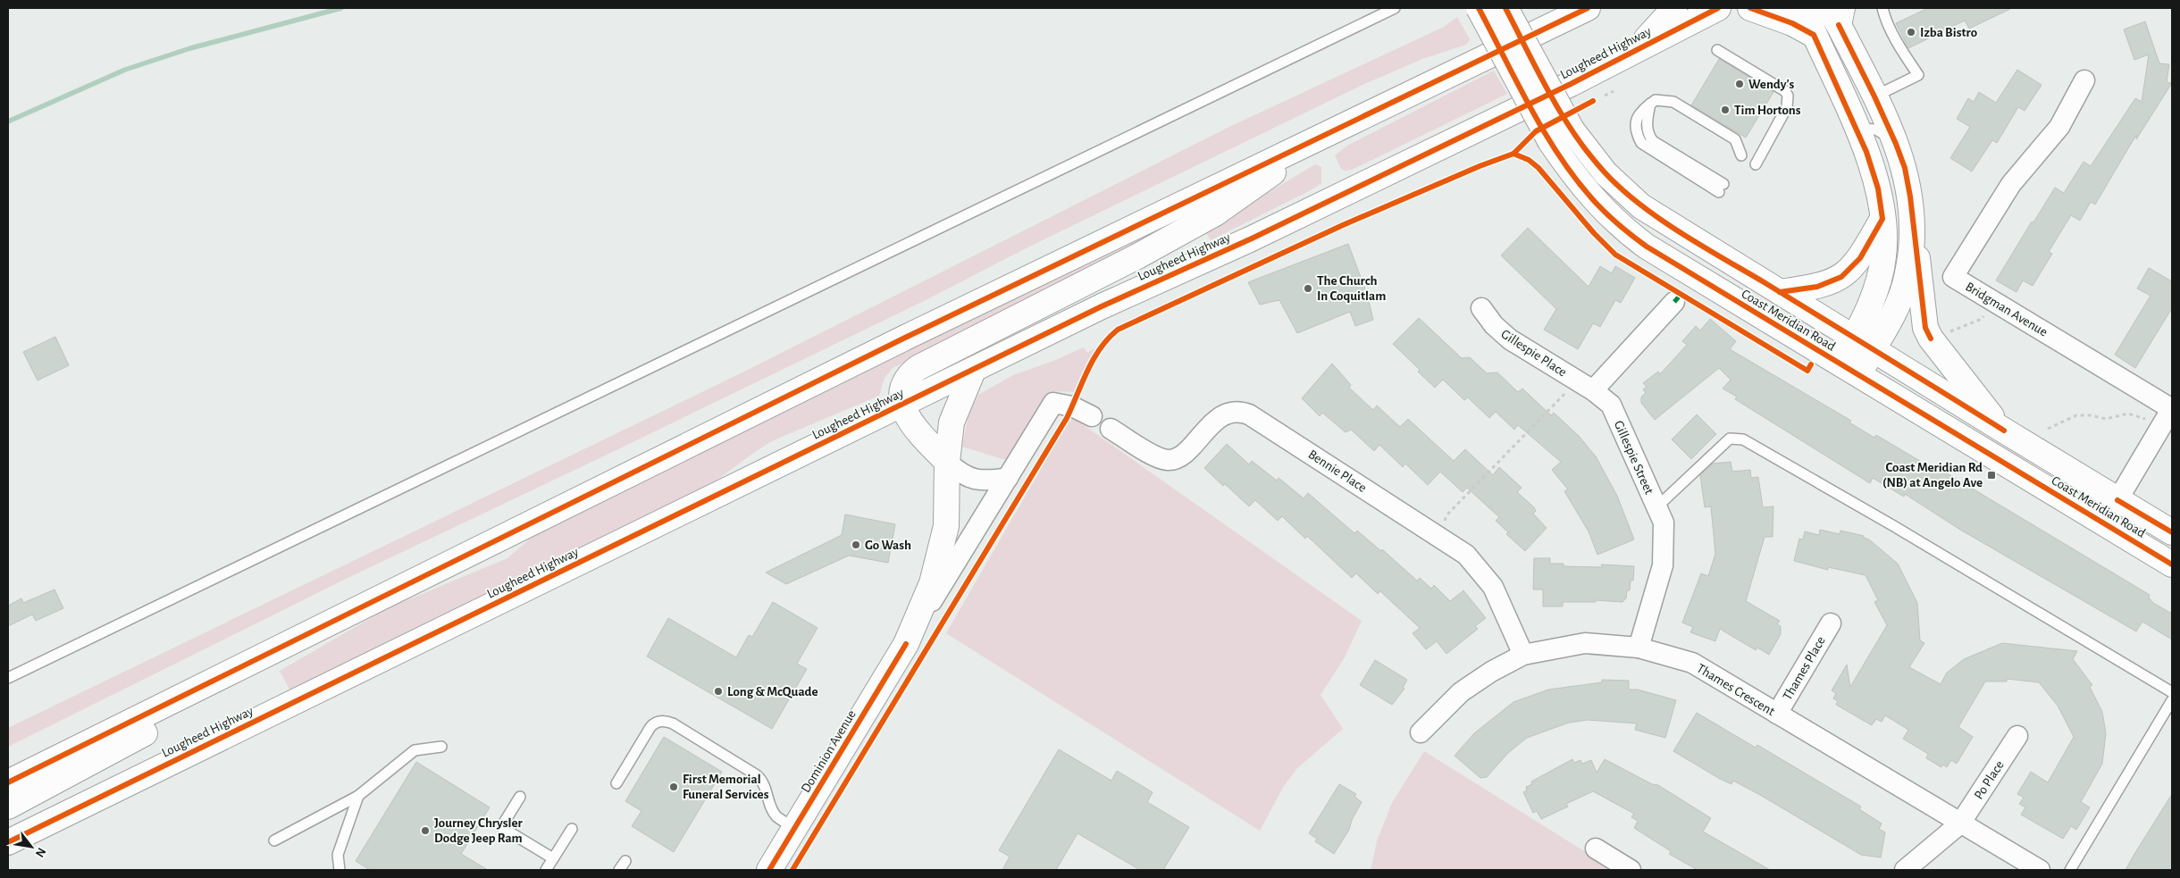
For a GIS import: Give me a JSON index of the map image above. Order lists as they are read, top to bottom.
{
  "streets": {
    "main road": ["Lougheed Highway", "Coast Meridian Road", "Dominion Avenue"],
    "street": [
      "Bridgman Avenue",
      "Gillespie Place",
      "Gillespie Street",
      "Bennie Place",
      "Thames Place",
      "Thames Crescent",
      "Po Place"
    ]
  },
  "crossings": [
    ["Lougheed Highway", "Dominion Avenue"],
    ["Gillespie Place", "Gillespie Street"],
    ["Gillespie Street", "Thames Crescent"],
    ["Bennie Place", "Thames Crescent"],
    ["Thames Place", "Thames Crescent"],
    ["Thames Crescent", "Po Place"]
  ],
  "places": {
    "other": [
      "Izba Bistro",
      "Wendy's",
      "Tim Hortons",
      "The Church In Coquitlam",
      "Go Wash",
      "Long & McQuade",
      "First Memorial Funeral Services",
      "Journey Chrysler Dodge Jeep Ram"
    ],
    "transit": ["Coast Meridian Rd (NB) at Angelo Ave"]
  },
  "north": "bottom right"
}
